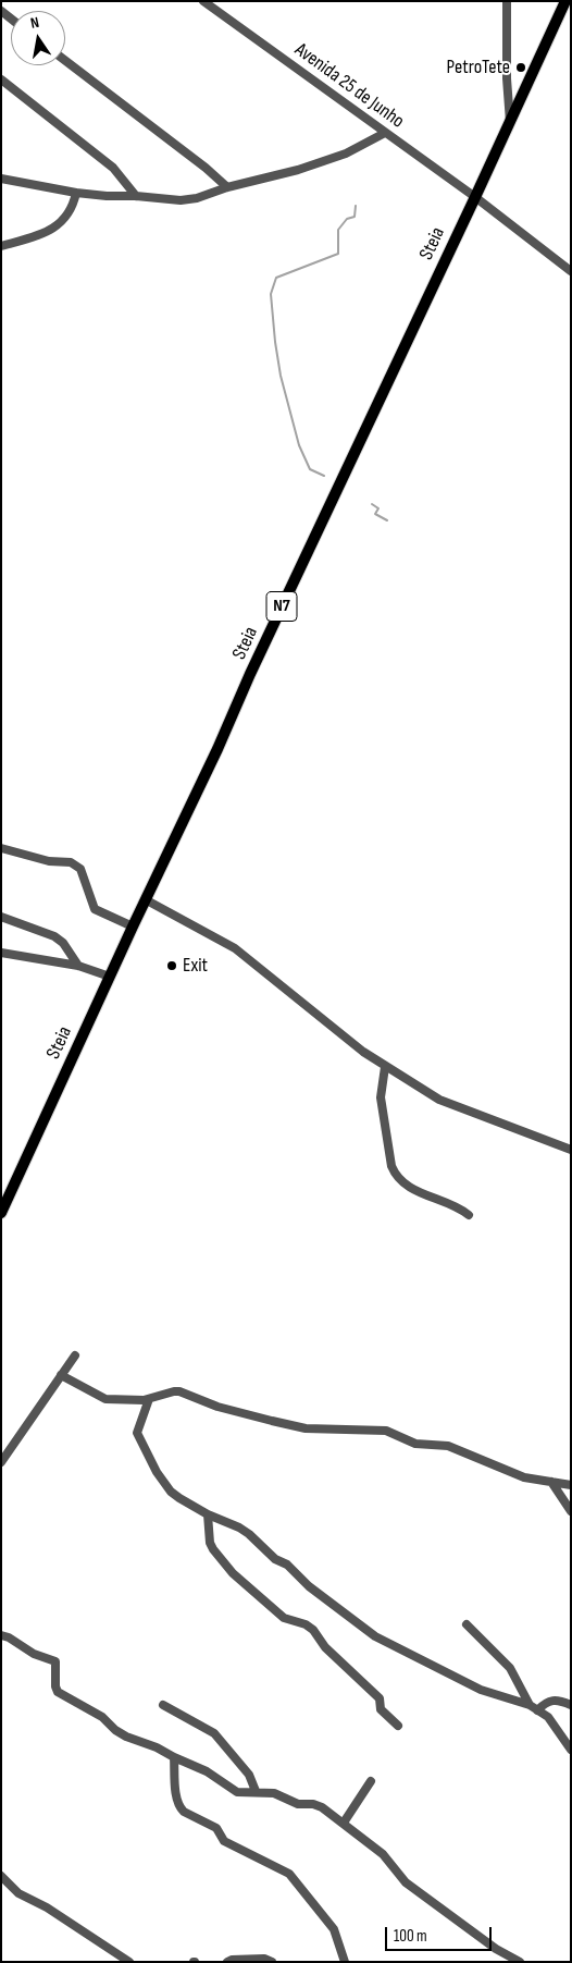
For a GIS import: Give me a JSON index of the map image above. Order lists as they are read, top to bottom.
{
  "streets": {
    "main road": ["Steia", "N7"],
    "street": ["Avenida 25 de Junho"]
  },
  "crossings": [
    ["Avenida 25 de Junho", "Steia"]
  ],
  "places": ["PetroTete", "Exit"],
  "scale_bar": "100 m",
  "north": "top"
}
